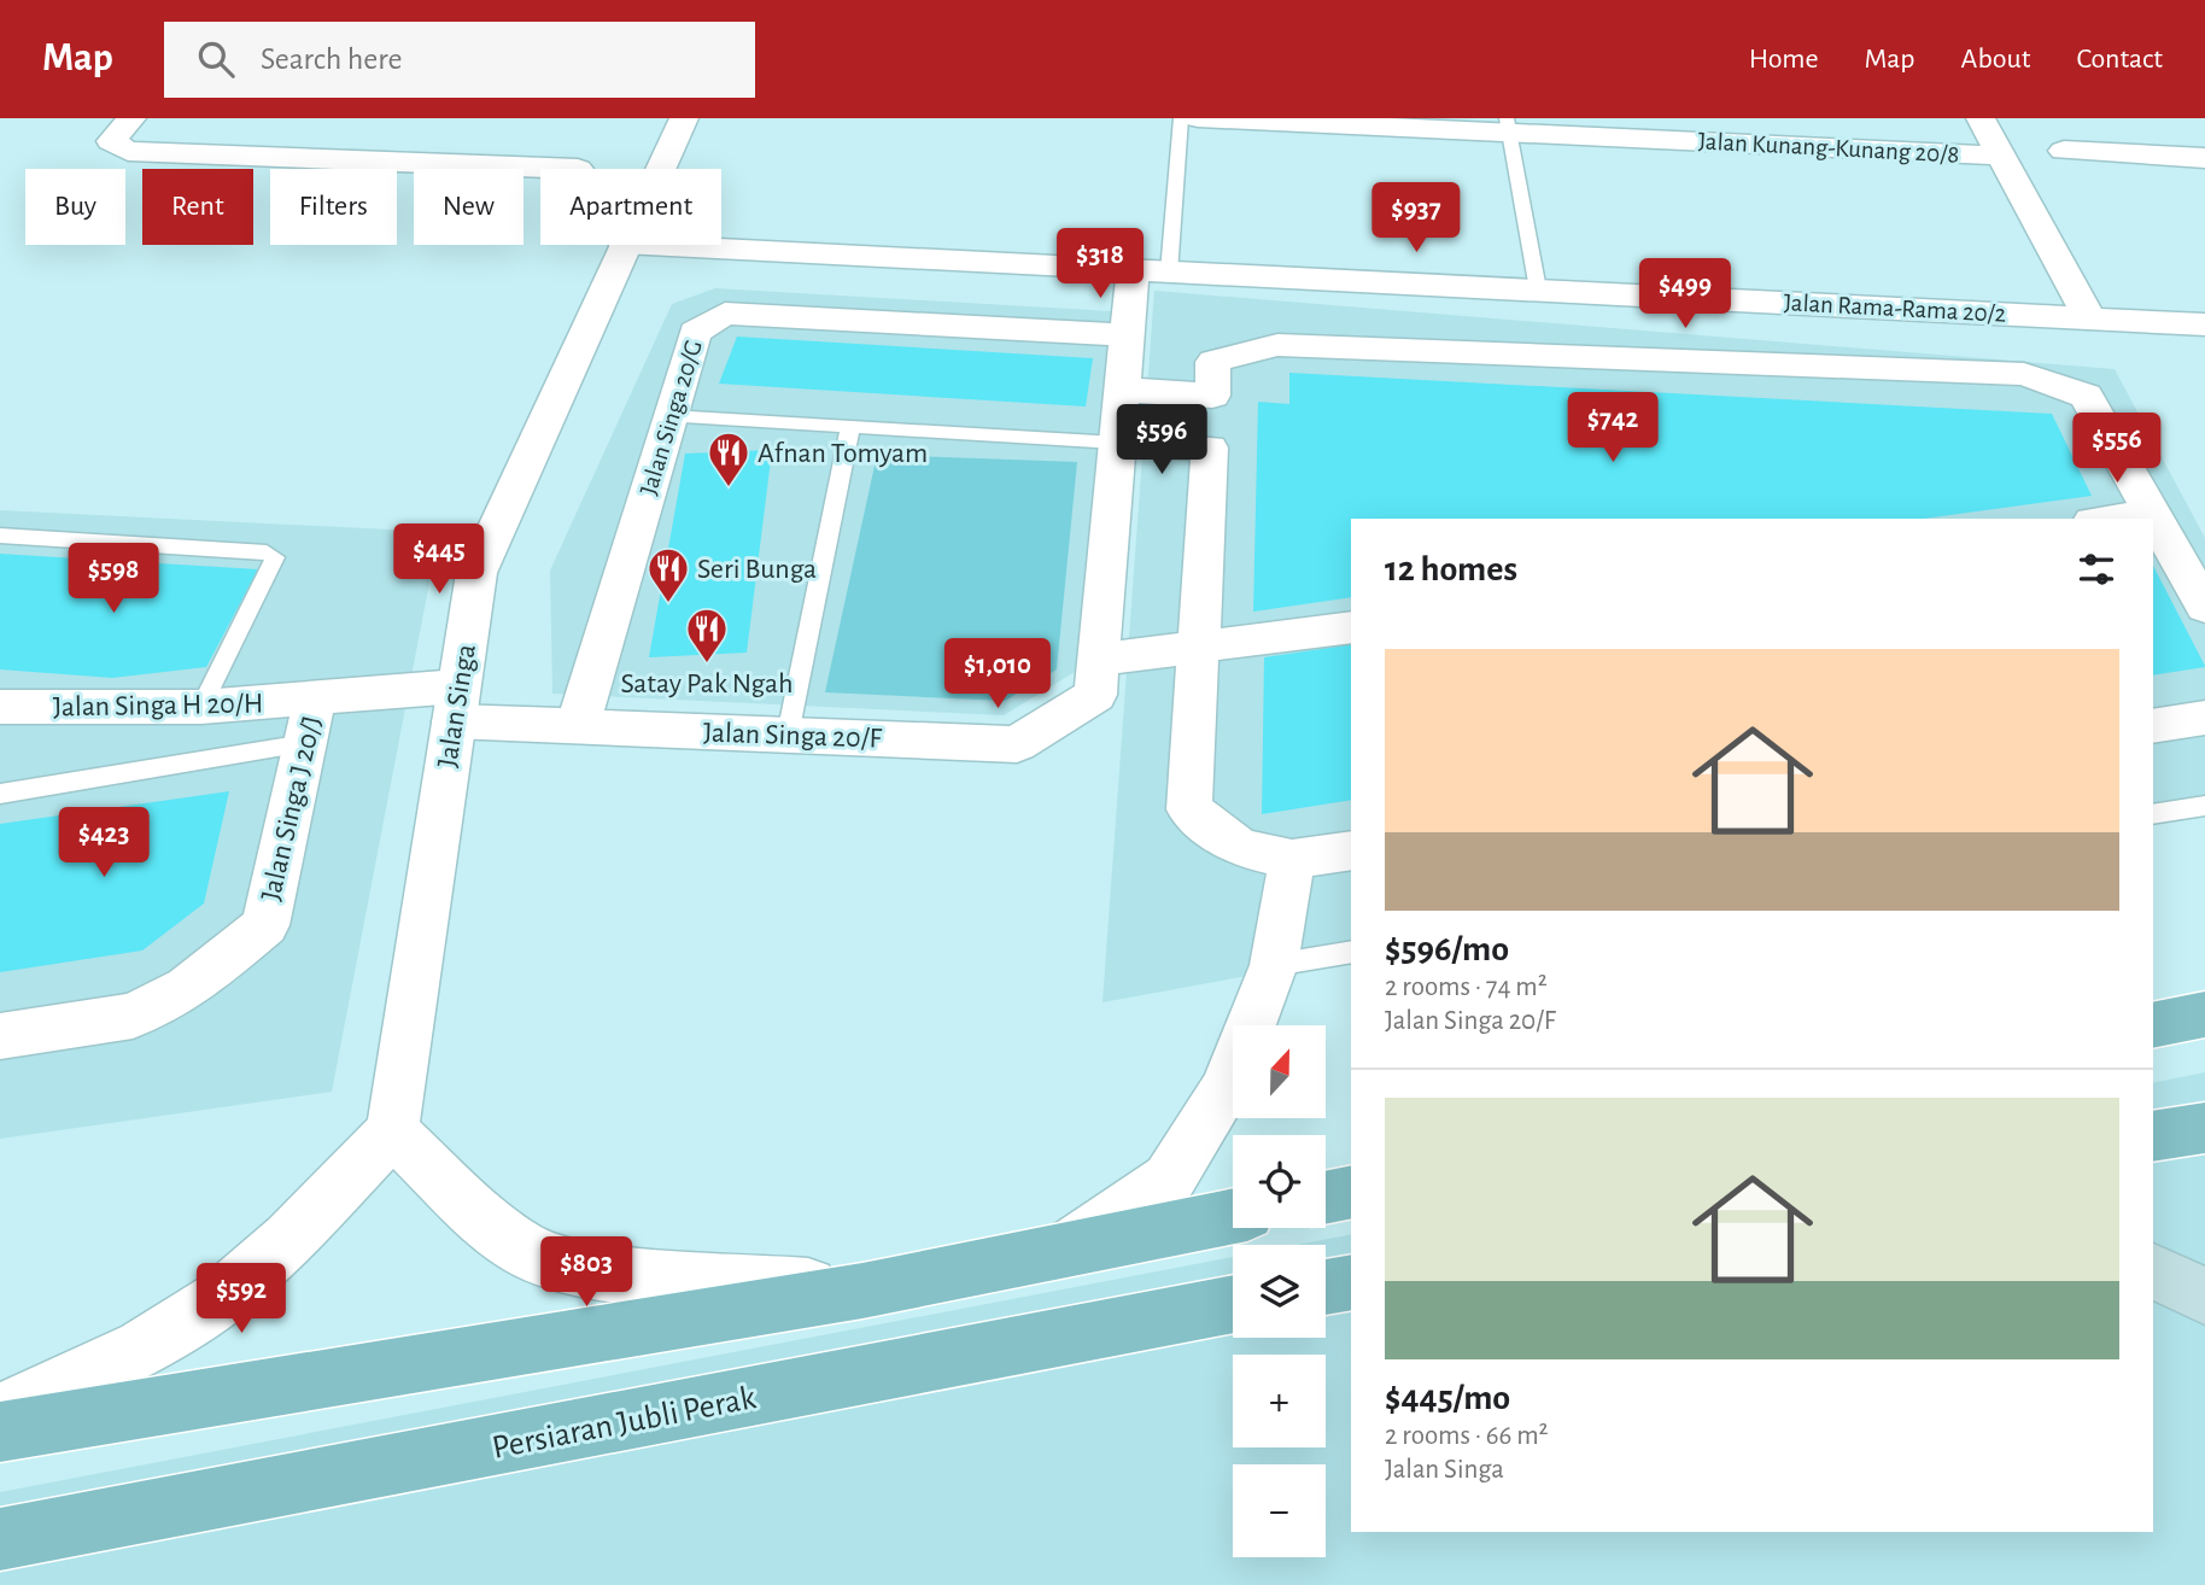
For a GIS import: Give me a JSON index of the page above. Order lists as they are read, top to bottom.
{
  "streets": {
    "main road": ["Persiaran Jubli Perak"],
    "street": [
      "Jalan Kunang-Kunang 20/8",
      "Jalan Rama-Rama 20/2",
      "Jalan Singa 20/G",
      "Jalan Singa H 20/H",
      "Jalan Singa",
      "Jalan Singa 20/F",
      "Jalan Singa J 20/J"
    ]
  },
  "crossings": [
    ["Jalan Rama-Rama 20/2", "Jalan Singa 20/F"],
    ["Jalan Singa 20/G", "Jalan Singa 20/F"],
    ["Jalan Singa H 20/H", "Jalan Singa"],
    ["Jalan Singa H 20/H", "Jalan Singa 20/F"],
    ["Jalan Singa H 20/H", "Jalan Singa J 20/J"],
    ["Jalan Singa", "Jalan Singa 20/F"]
  ],
  "places": {
    "restaurant": ["Afnan Tomyam", "Seri Bunga", "Satay Pak Ngah"]
  },
  "north": "top",
  "page": {
    "header": "Map",
    "search": "Search here",
    "nav": [
      "Home",
      "Map",
      "About",
      "Contact"
    ],
    "chip": [
      "Buy",
      "Rent",
      "Filters",
      "New",
      "Apartment"
    ],
    "price": [
      "$937",
      "$318",
      "$499",
      "$742",
      "$596",
      "$556",
      "$445",
      "$598",
      "$1,010",
      "$423",
      "$803",
      "$592"
    ],
    "heading": "12 homes",
    "list": [
      {
        "name": "$596/mo",
        "note": "2 rooms · 74 m² · Jalan Singa 20/F"
      },
      {
        "name": "$445/mo",
        "note": "2 rooms · 66 m² · Jalan Singa"
      }
    ],
    "map_buttons": ["+", "−"]
  }
}
